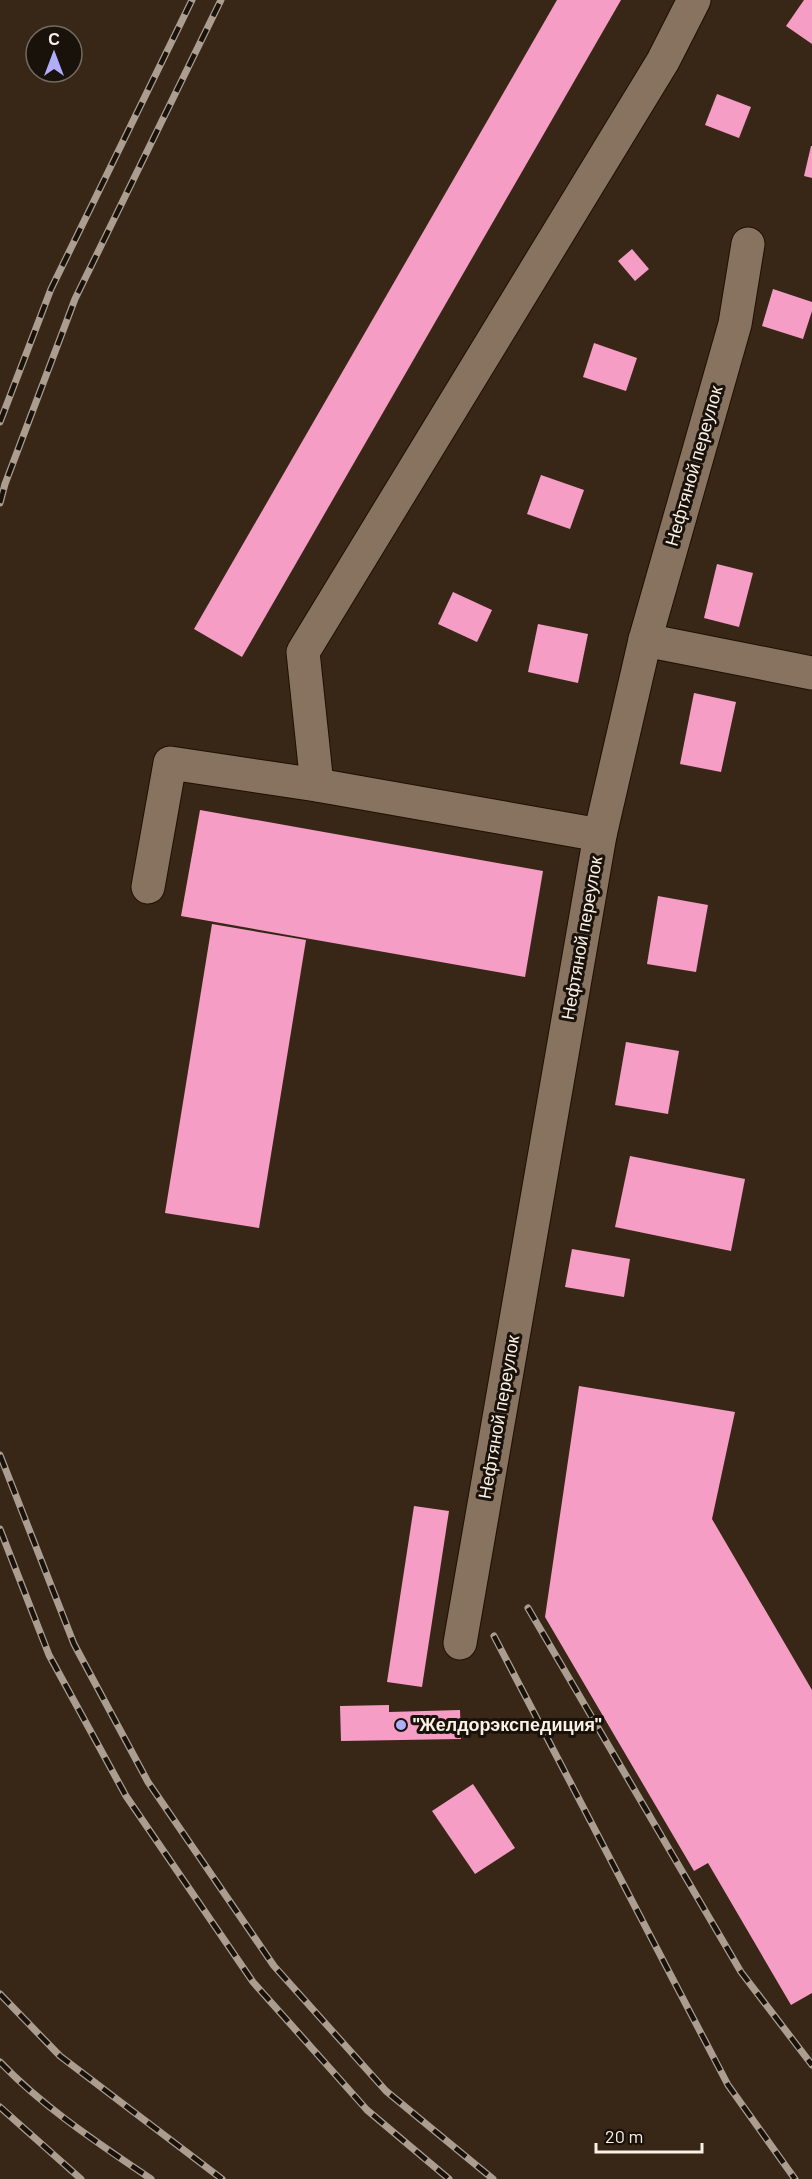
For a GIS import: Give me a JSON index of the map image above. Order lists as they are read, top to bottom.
{
  "streets": {
    "street": ["Нефтяной переулок"]
  },
  "places": ["\"Желдорэкспедиция\""],
  "scale_bar": "20 m",
  "north": "top"
}
